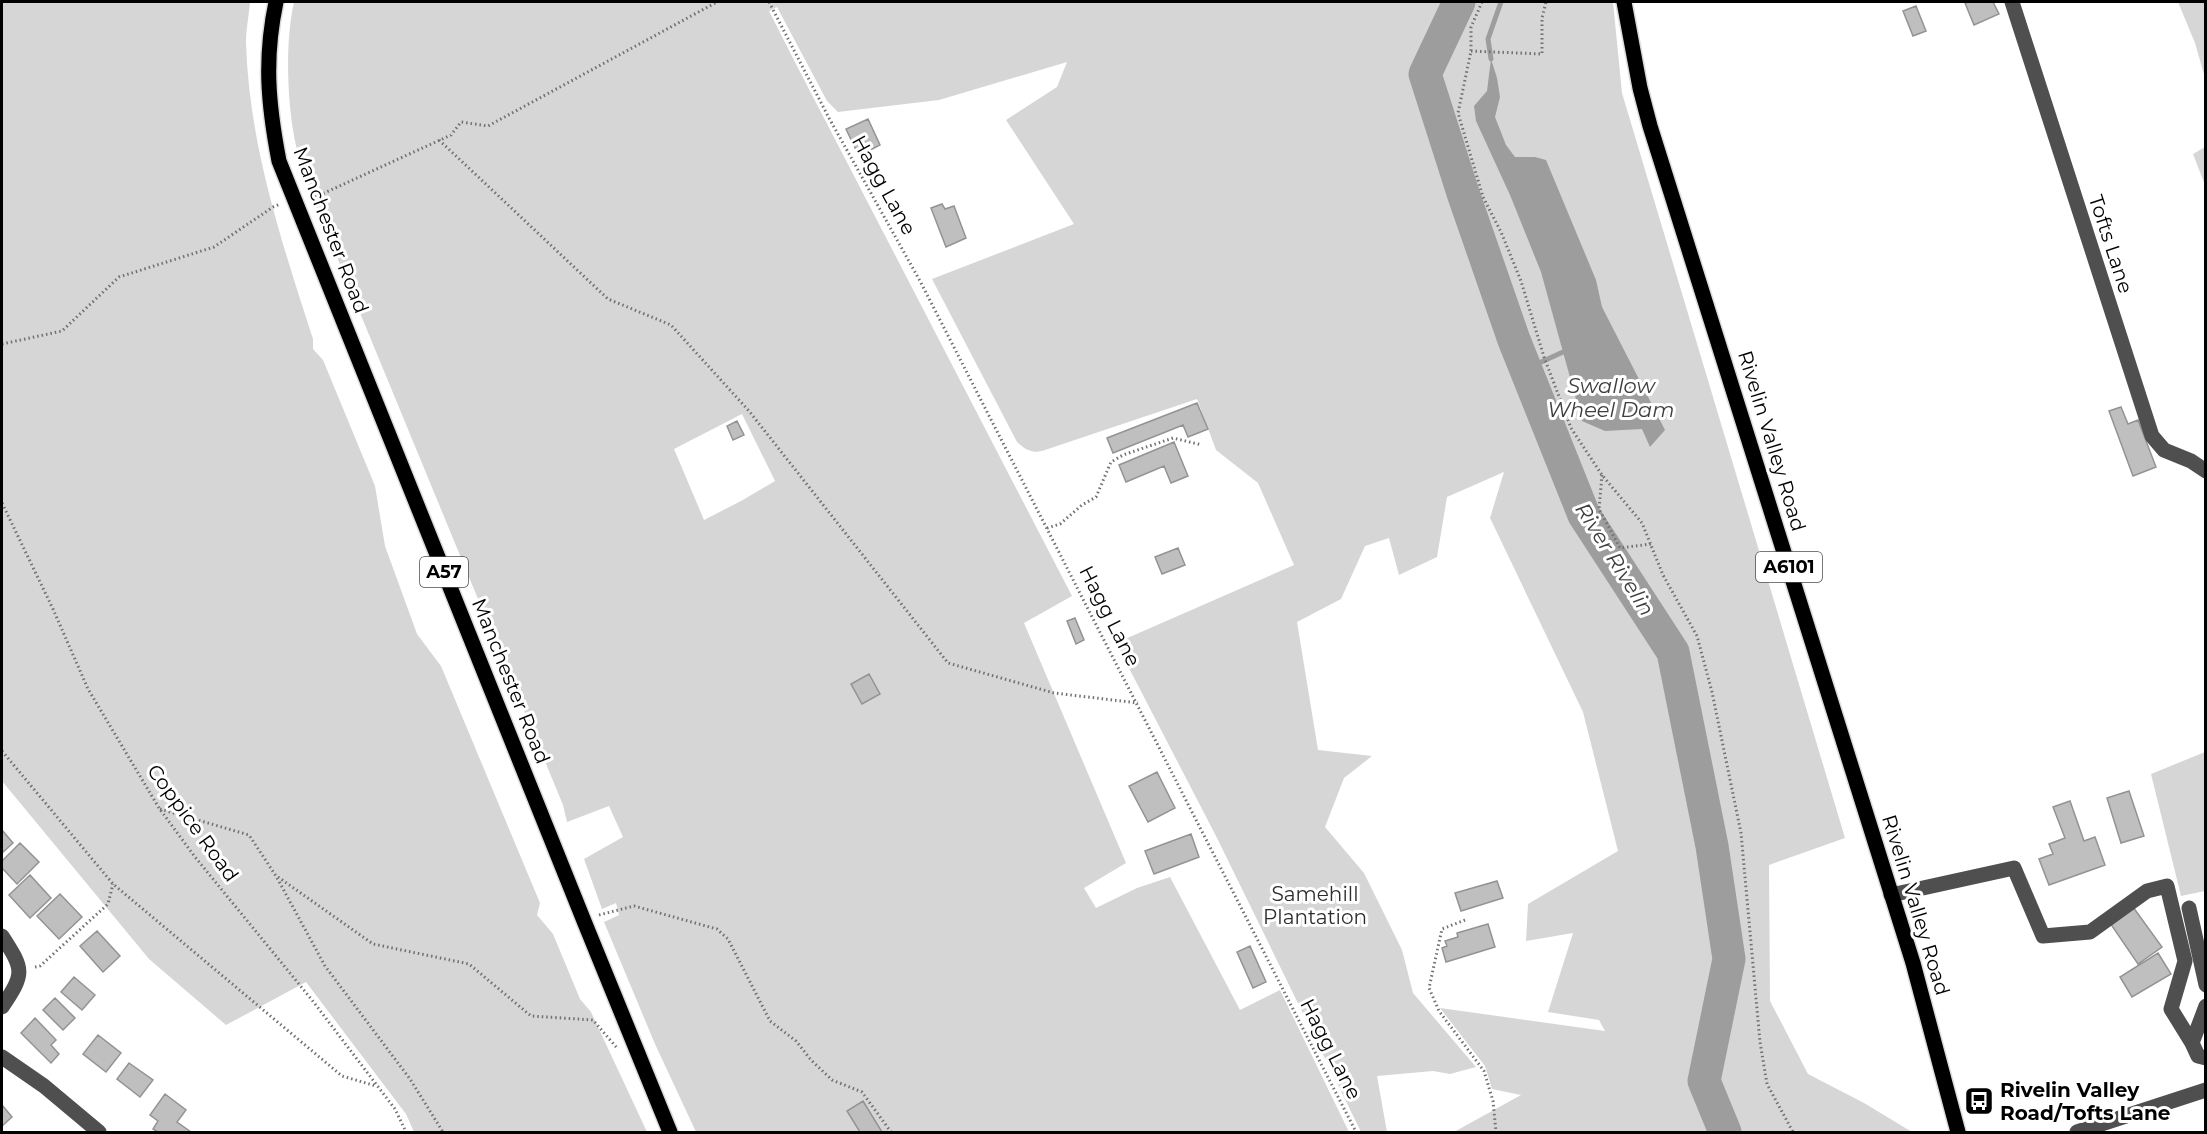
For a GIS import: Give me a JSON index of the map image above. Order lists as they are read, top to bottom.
{
  "streets": {
    "main road": [
      "Manchester Road",
      "Rivelin Valley Road",
      "A6101",
      "A57"
    ],
    "street": ["Tofts Lane"],
    "path": ["Hagg Lane", "Coppice Road"]
  },
  "water": ["Swallow Wheel Dam", "River Rivelin"],
  "parks": ["Samehill Plantation"],
  "places": {
    "bus stop": ["Rivelin Valley Road/Tofts Lane"]
  }
}
